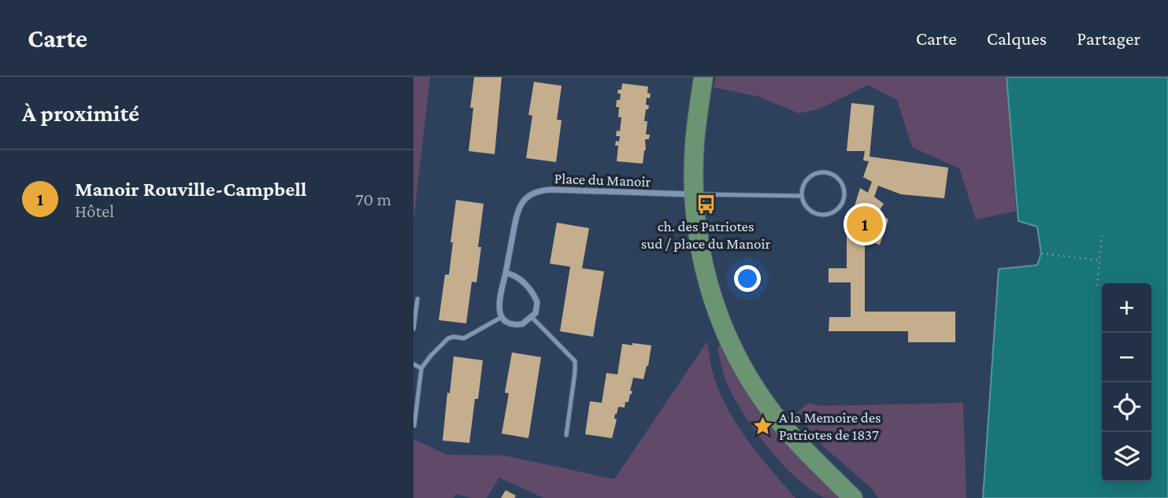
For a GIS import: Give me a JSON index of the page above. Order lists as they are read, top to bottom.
{
  "streets": {
    "street": ["Place du Manoir"]
  },
  "places": {
    "bus stop": ["ch. des Patriotes sud / place du Manoir"],
    "place": ["A la Memoire des Patriotes de 1837"]
  },
  "page": {
    "header": "Carte",
    "nav": ["Carte", "Calques", "Partager"],
    "heading": "À proximité",
    "list": [
      {
        "mark": "1",
        "name": "Manoir Rouville-Campbell",
        "note": "Hôtel",
        "value": "70 m"
      }
    ],
    "pins": "1",
    "map_buttons": ["+", "−"]
  }
}
